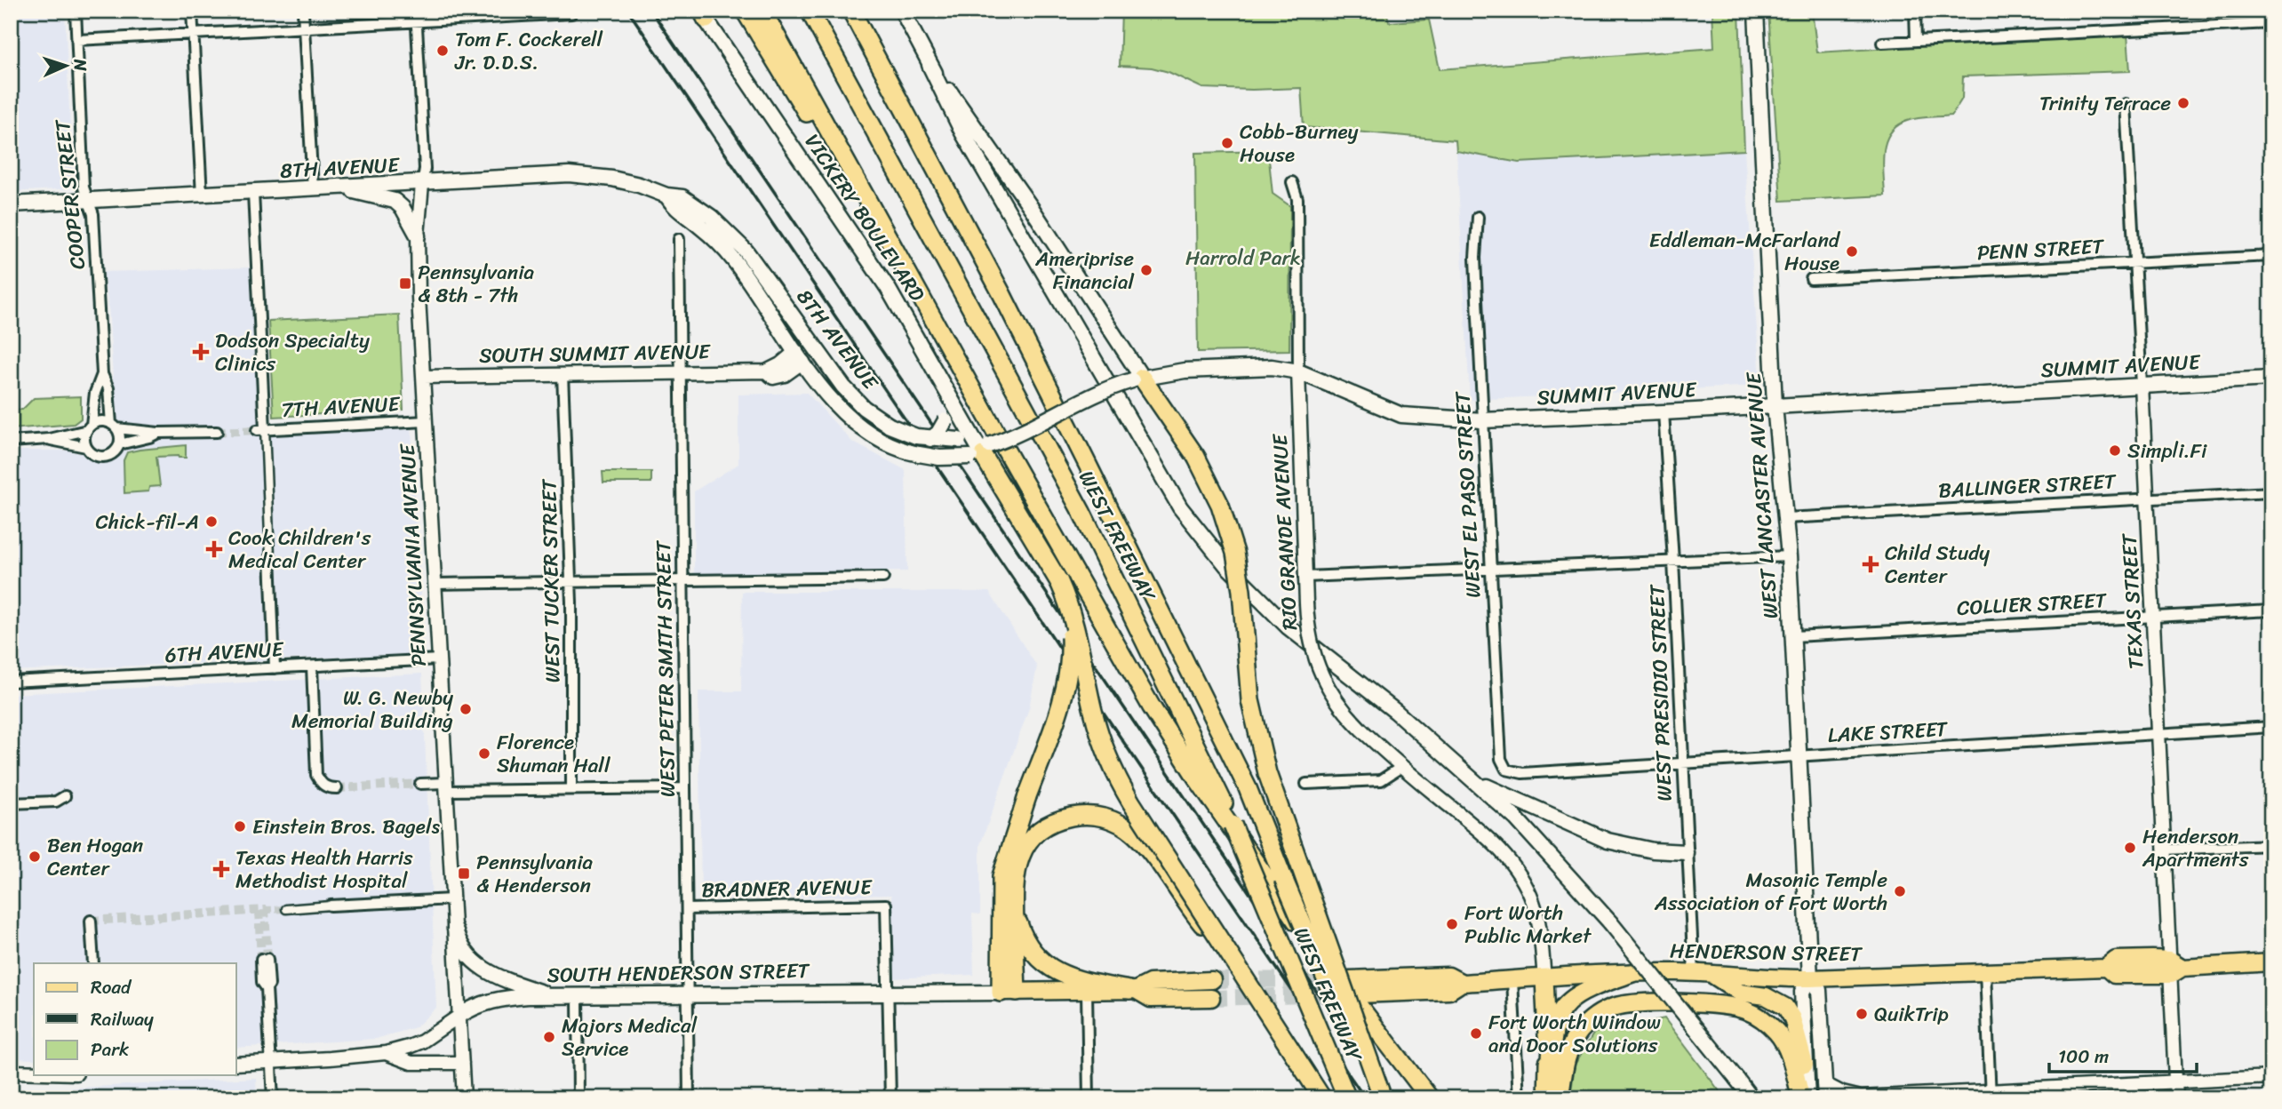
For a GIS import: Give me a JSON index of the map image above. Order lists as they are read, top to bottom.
{
  "streets": {
    "highway": ["WEST FREEWAY"],
    "main road": [
      "8TH AVENUE",
      "VICKERY BOULEVARD",
      "SUMMIT AVENUE",
      "WEST LANCASTER AVENUE",
      "HENDERSON STREET",
      "SOUTH HENDERSON STREET"
    ],
    "street": [
      "COOPER STREET",
      "PENN STREET",
      "SOUTH SUMMIT AVENUE",
      "7TH AVENUE",
      "BALLINGER STREET",
      "WEST EL PASO STREET",
      "RIO GRANDE AVENUE",
      "PENNSYLVANIA AVENUE",
      "WEST TUCKER STREET",
      "TEXAS STREET",
      "COLLIER STREET",
      "6TH AVENUE",
      "WEST PETER SMITH STREET",
      "WEST PRESIDIO STREET",
      "LAKE STREET",
      "BRADNER AVENUE"
    ]
  },
  "crossings": [
    ["8TH AVENUE", "COOPER STREET"],
    ["8TH AVENUE", "VICKERY BOULEVARD"],
    ["8TH AVENUE", "SOUTH SUMMIT AVENUE"],
    ["8TH AVENUE", "SUMMIT AVENUE"],
    ["8TH AVENUE", "PENNSYLVANIA AVENUE"],
    ["PENN STREET", "TEXAS STREET"],
    ["SOUTH SUMMIT AVENUE", "PENNSYLVANIA AVENUE"],
    ["SOUTH SUMMIT AVENUE", "WEST TUCKER STREET"],
    ["SOUTH SUMMIT AVENUE", "WEST PETER SMITH STREET"],
    ["SUMMIT AVENUE", "WEST EL PASO STREET"],
    ["SUMMIT AVENUE", "WEST LANCASTER AVENUE"],
    ["SUMMIT AVENUE", "RIO GRANDE AVENUE"],
    ["SUMMIT AVENUE", "TEXAS STREET"],
    ["SUMMIT AVENUE", "WEST PRESIDIO STREET"],
    ["7TH AVENUE", "PENNSYLVANIA AVENUE"],
    ["BALLINGER STREET", "WEST LANCASTER AVENUE"],
    ["BALLINGER STREET", "TEXAS STREET"],
    ["WEST EL PASO STREET", "LAKE STREET"],
    ["WEST LANCASTER AVENUE", "COLLIER STREET"],
    ["WEST LANCASTER AVENUE", "LAKE STREET"],
    ["WEST LANCASTER AVENUE", "HENDERSON STREET"],
    ["RIO GRANDE AVENUE", "HENDERSON STREET"],
    ["PENNSYLVANIA AVENUE", "6TH AVENUE"],
    ["PENNSYLVANIA AVENUE", "SOUTH HENDERSON STREET"],
    ["TEXAS STREET", "COLLIER STREET"],
    ["TEXAS STREET", "LAKE STREET"],
    ["TEXAS STREET", "HENDERSON STREET"],
    ["WEST PETER SMITH STREET", "BRADNER AVENUE"],
    ["WEST PETER SMITH STREET", "SOUTH HENDERSON STREET"],
    ["WEST PRESIDIO STREET", "LAKE STREET"],
    ["WEST PRESIDIO STREET", "HENDERSON STREET"],
    ["BRADNER AVENUE", "SOUTH HENDERSON STREET"]
  ],
  "parks": ["Harrold Park"],
  "places": {
    "other": [
      "Tom F. Cockerell Jr. D.D.S.",
      "Trinity Terrace",
      "Cobb-Burney House",
      "Eddleman-McFarland House",
      "Ameriprise Financial",
      "Simpli.Fi",
      "Chick-fil-A",
      "W. G. Newby Memorial Building",
      "Florence Shuman Hall",
      "Einstein Bros. Bagels",
      "Henderson Apartments",
      "Ben Hogan Center",
      "Masonic Temple Association of Fort Worth",
      "Fort Worth Public Market",
      "QuikTrip",
      "Fort Worth Window and Door Solutions",
      "Majors Medical Service"
    ],
    "transit": ["Pennsylvania & 8th - 7th", "Pennsylvania & Henderson"],
    "health": [
      "Dodson Specialty Clinics",
      "Cook Children's Medical Center",
      "Child Study Center",
      "Texas Health Harris Methodist Hospital"
    ]
  },
  "legend": ["Road", "Railway", "Park"],
  "scale_bar": "100 m",
  "north": "right"
}
